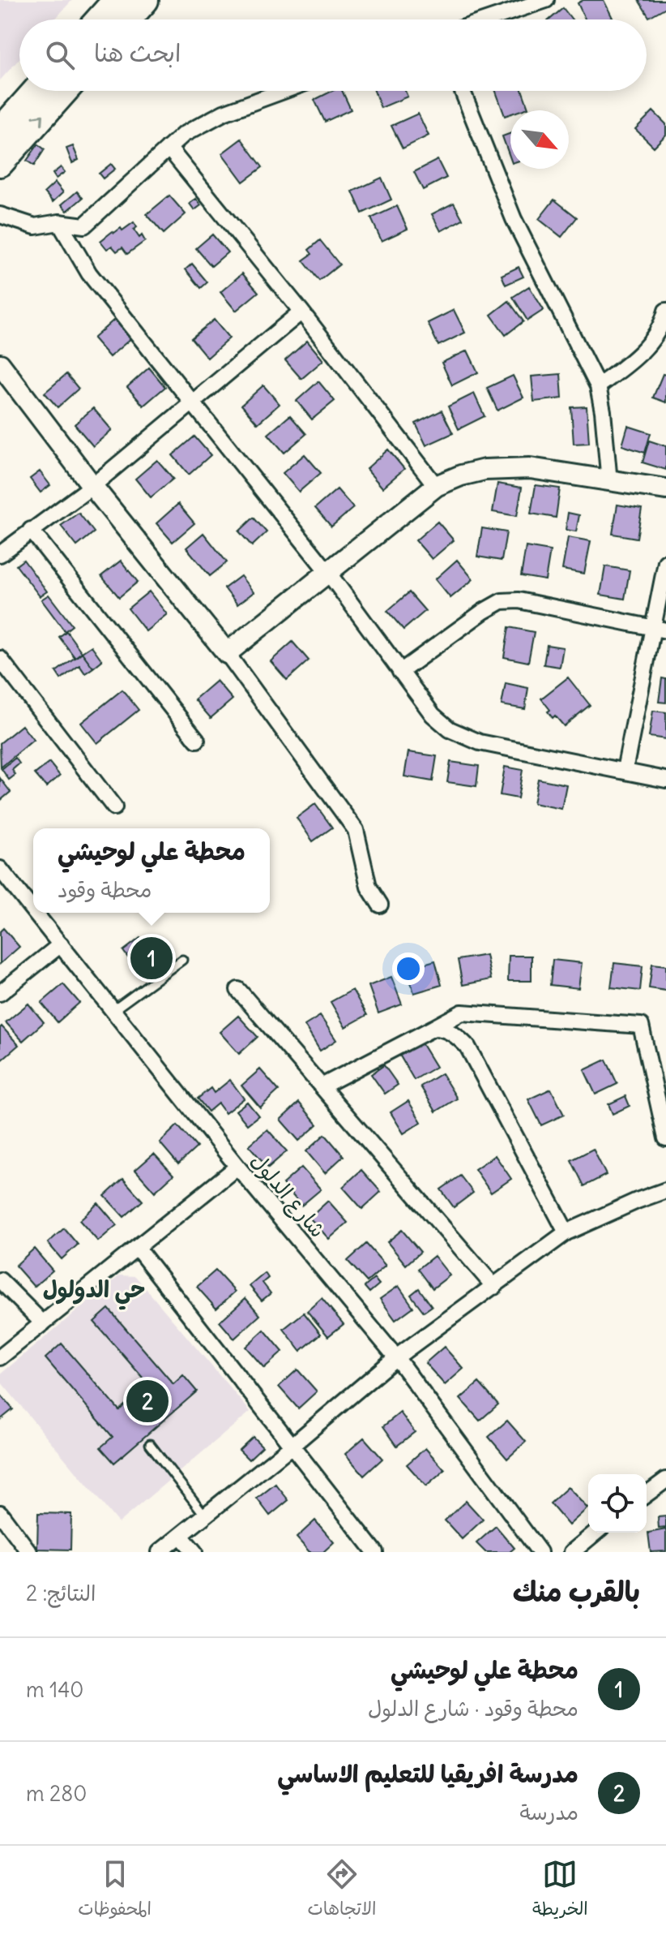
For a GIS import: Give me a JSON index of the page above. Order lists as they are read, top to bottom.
{
  "streets": {
    "street": ["شارع الدلول"]
  },
  "districts": ["حي الدولول"],
  "north": "bottom right",
  "page": {
    "search": "ابحث هنا",
    "popup": ["محطة علي لوحيشي", "محطة وقود"],
    "pins": ["1", "2"],
    "heading": ["بالقرب منك", "النتائج: 2"],
    "list": [
      {
        "mark": "1",
        "name": "محطة علي لوحيشي",
        "note": "محطة وقود · شارع الدلول",
        "value": "140 m"
      },
      {
        "mark": "2",
        "name": "مدرسة افريقيا للتعليم الاساسي",
        "note": "مدرسة",
        "value": "280 m"
      }
    ],
    "nav": ["الخريطة", "الاتجاهات", "المحفوظات"]
  }
}
